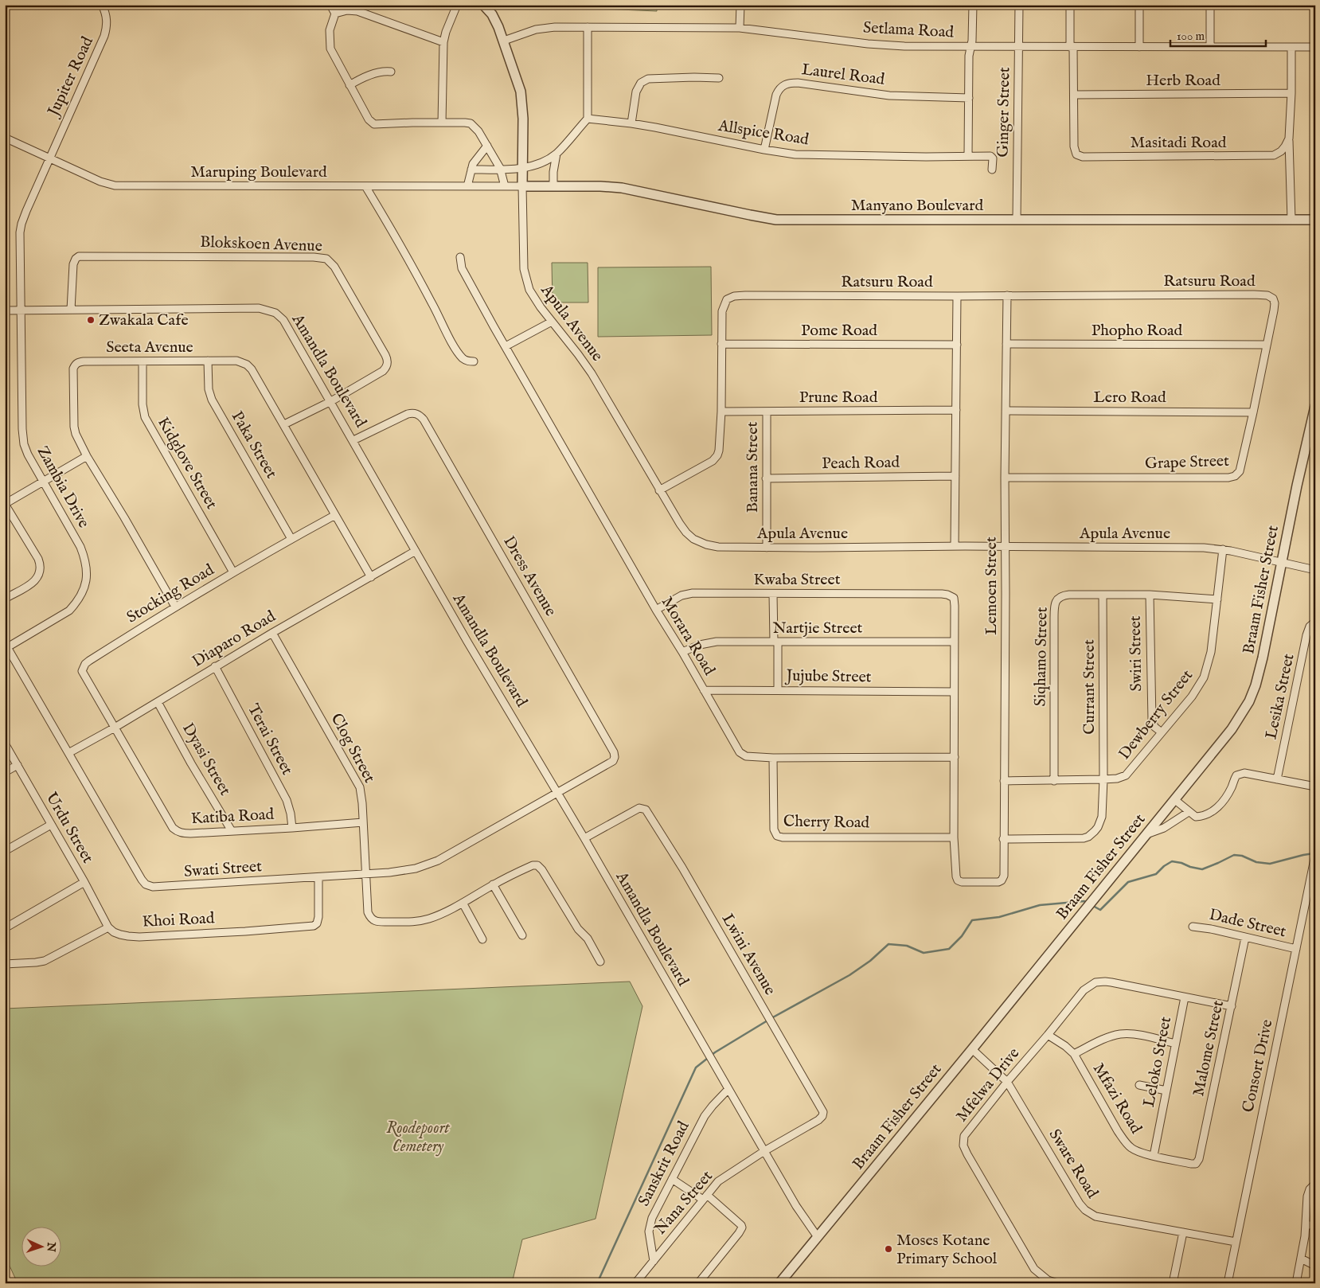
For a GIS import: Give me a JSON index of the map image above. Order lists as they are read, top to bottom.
{
  "streets": {
    "street": [
      "Setlama Road",
      "Laurel Road",
      "Jupiter Road",
      "Herb Road",
      "Ginger Street",
      "Allspice Road",
      "Masitadi Road",
      "Maruping Boulevard",
      "Manyano Boulevard",
      "Blokskoen Avenue",
      "Ratsuru Road",
      "Apula Avenue",
      "Pome Road",
      "Phopho Road",
      "Seeta Avenue",
      "Amandla Boulevard",
      "Prune Road",
      "Lero Road",
      "Paka Street",
      "Grape Street",
      "Kidglove Street",
      "Peach Road",
      "Banana Street",
      "Zambia Drive",
      "Dress Avenue",
      "Kwaba Street",
      "Lemoen Street",
      "Braam Fisher Street",
      "Stocking Road",
      "Nartjie Street",
      "Morara Road",
      "Diaparo Road",
      "Swiri Street",
      "Siqhamo Street",
      "Jujube Street",
      "Currant Street",
      "Lesika Street",
      "Dewberry Street",
      "Terai Street",
      "Clog Street",
      "Dyasi Street",
      "Katiba Road",
      "Cherry Road",
      "Urdu Street",
      "Swati Street",
      "Khoi Road",
      "Dade Street",
      "Lwini Avenue",
      "Malome Street",
      "Leloko Street",
      "Consort Drive",
      "Mfelwa Drive",
      "Mfazi Road",
      "Sanskrit Road",
      "Sware Road",
      "Nana Street"
    ]
  },
  "crossings": [
    ["Setlama Road", "Ginger Street"],
    ["Setlama Road", "Masitadi Road"],
    ["Laurel Road", "Allspice Road"],
    ["Jupiter Road", "Maruping Boulevard"],
    ["Jupiter Road", "Zambia Drive"],
    ["Herb Road", "Masitadi Road"],
    ["Ginger Street", "Manyano Boulevard"],
    ["Maruping Boulevard", "Manyano Boulevard"],
    ["Maruping Boulevard", "Apula Avenue"],
    ["Maruping Boulevard", "Zambia Drive"],
    ["Manyano Boulevard", "Apula Avenue"],
    ["Blokskoen Avenue", "Seeta Avenue"],
    ["Blokskoen Avenue", "Amandla Boulevard"],
    ["Ratsuru Road", "Apula Avenue"],
    ["Ratsuru Road", "Pome Road"],
    ["Ratsuru Road", "Prune Road"],
    ["Ratsuru Road", "Grape Street"],
    ["Ratsuru Road", "Lemoen Street"],
    ["Apula Avenue", "Banana Street"],
    ["Apula Avenue", "Lemoen Street"],
    ["Apula Avenue", "Braam Fisher Street"],
    ["Apula Avenue", "Dewberry Street"],
    ["Phopho Road", "Grape Street"],
    ["Phopho Road", "Lemoen Street"],
    ["Seeta Avenue", "Paka Street"],
    ["Seeta Avenue", "Kidglove Street"],
    ["Seeta Avenue", "Stocking Road"],
    ["Seeta Avenue", "Diaparo Road"],
    ["Amandla Boulevard", "Zambia Drive"],
    ["Amandla Boulevard", "Dress Avenue"],
    ["Amandla Boulevard", "Braam Fisher Street"],
    ["Amandla Boulevard", "Diaparo Road"],
    ["Amandla Boulevard", "Swati Street"],
    ["Amandla Boulevard", "Lwini Avenue"],
    ["Amandla Boulevard", "Sanskrit Road"],
    ["Amandla Boulevard", "Nana Street"],
    ["Prune Road", "Banana Street"],
    ["Lero Road", "Grape Street"],
    ["Lero Road", "Lemoen Street"],
    ["Paka Street", "Stocking Road"],
    ["Grape Street", "Lemoen Street"],
    ["Kidglove Street", "Stocking Road"],
    ["Peach Road", "Banana Street"],
    ["Zambia Drive", "Swati Street"],
    ["Dress Avenue", "Swati Street"],
    ["Kwaba Street", "Nartjie Street"],
    ["Kwaba Street", "Morara Road"],
    ["Lemoen Street", "Currant Street"],
    ["Lemoen Street", "Dewberry Street"],
    ["Lemoen Street", "Cherry Road"],
    ["Braam Fisher Street", "Sware Road"],
    ["Stocking Road", "Diaparo Road"],
    ["Stocking Road", "Katiba Road"],
    ["Nartjie Street", "Morara Road"],
    ["Morara Road", "Jujube Street"],
    ["Morara Road", "Cherry Road"],
    ["Diaparo Road", "Terai Street"],
    ["Diaparo Road", "Clog Street"],
    ["Diaparo Road", "Dyasi Street"],
    ["Diaparo Road", "Katiba Road"],
    ["Diaparo Road", "Swati Street"],
    ["Swiri Street", "Siqhamo Street"],
    ["Swiri Street", "Dewberry Street"],
    ["Siqhamo Street", "Currant Street"],
    ["Siqhamo Street", "Dewberry Street"],
    ["Currant Street", "Dewberry Street"],
    ["Terai Street", "Katiba Road"],
    ["Clog Street", "Katiba Road"],
    ["Clog Street", "Swati Street"],
    ["Dyasi Street", "Katiba Road"],
    ["Urdu Street", "Khoi Road"],
    ["Swati Street", "Khoi Road"],
    ["Dade Street", "Malome Street"],
    ["Dade Street", "Consort Drive"],
    ["Lwini Avenue", "Nana Street"],
    ["Malome Street", "Mfazi Road"],
    ["Leloko Street", "Mfelwa Drive"],
    ["Leloko Street", "Mfazi Road"],
    ["Consort Drive", "Sware Road"],
    ["Mfelwa Drive", "Mfazi Road"],
    ["Mfelwa Drive", "Sware Road"],
    ["Sanskrit Road", "Nana Street"]
  ],
  "parks": ["Roodepoort Cemetery"],
  "places": ["Zwakala Cafe", "Moses Kotane Primary School"],
  "scale_bar": "100 m",
  "north": "right"
}
